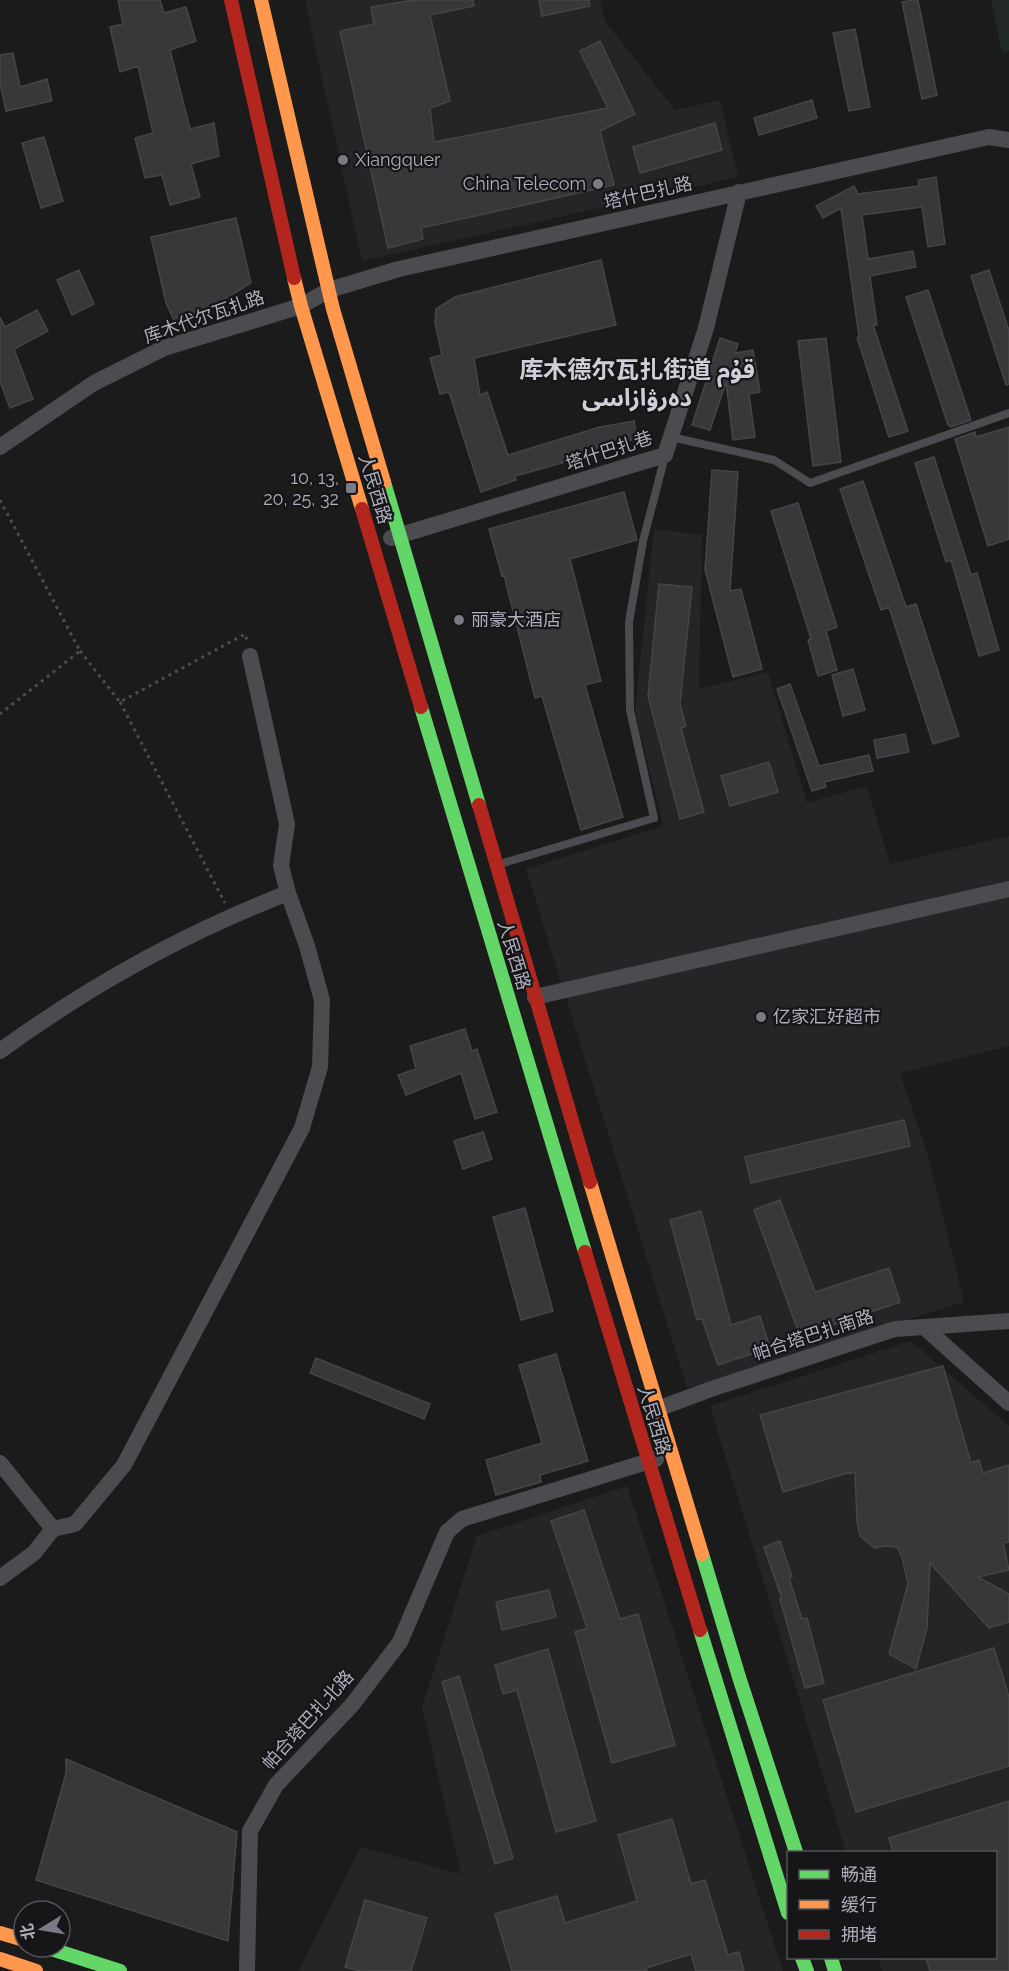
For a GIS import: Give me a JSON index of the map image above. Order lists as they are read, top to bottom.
{
  "streets": {
    "main road": ["人民西路"],
    "street": [
      "塔什巴扎路",
      "库木代尔瓦扎路",
      "塔什巴扎巷",
      "帕合塔巴扎南路",
      "帕合塔巴扎北路"
    ]
  },
  "crossings": [
    ["塔什巴扎路", "库木代尔瓦扎路"],
    ["塔什巴扎路", "塔什巴扎巷"],
    ["塔什巴扎路", "人民西路"],
    ["库木代尔瓦扎路", "人民西路"],
    ["塔什巴扎巷", "人民西路"],
    ["人民西路", "帕合塔巴扎南路"],
    ["人民西路", "帕合塔巴扎北路"]
  ],
  "districts": ["库木德尔瓦扎街道 قۇم دەرۋازاسى"],
  "places": {
    "other": [
      "Xiangquer",
      "China Telecom",
      "丽豪大酒店",
      "亿家汇好超市"
    ],
    "transit": ["10, 13, 20, 25, 32"]
  },
  "legend": ["畅通", "缓行", "拥堵"],
  "north": "left"
}
